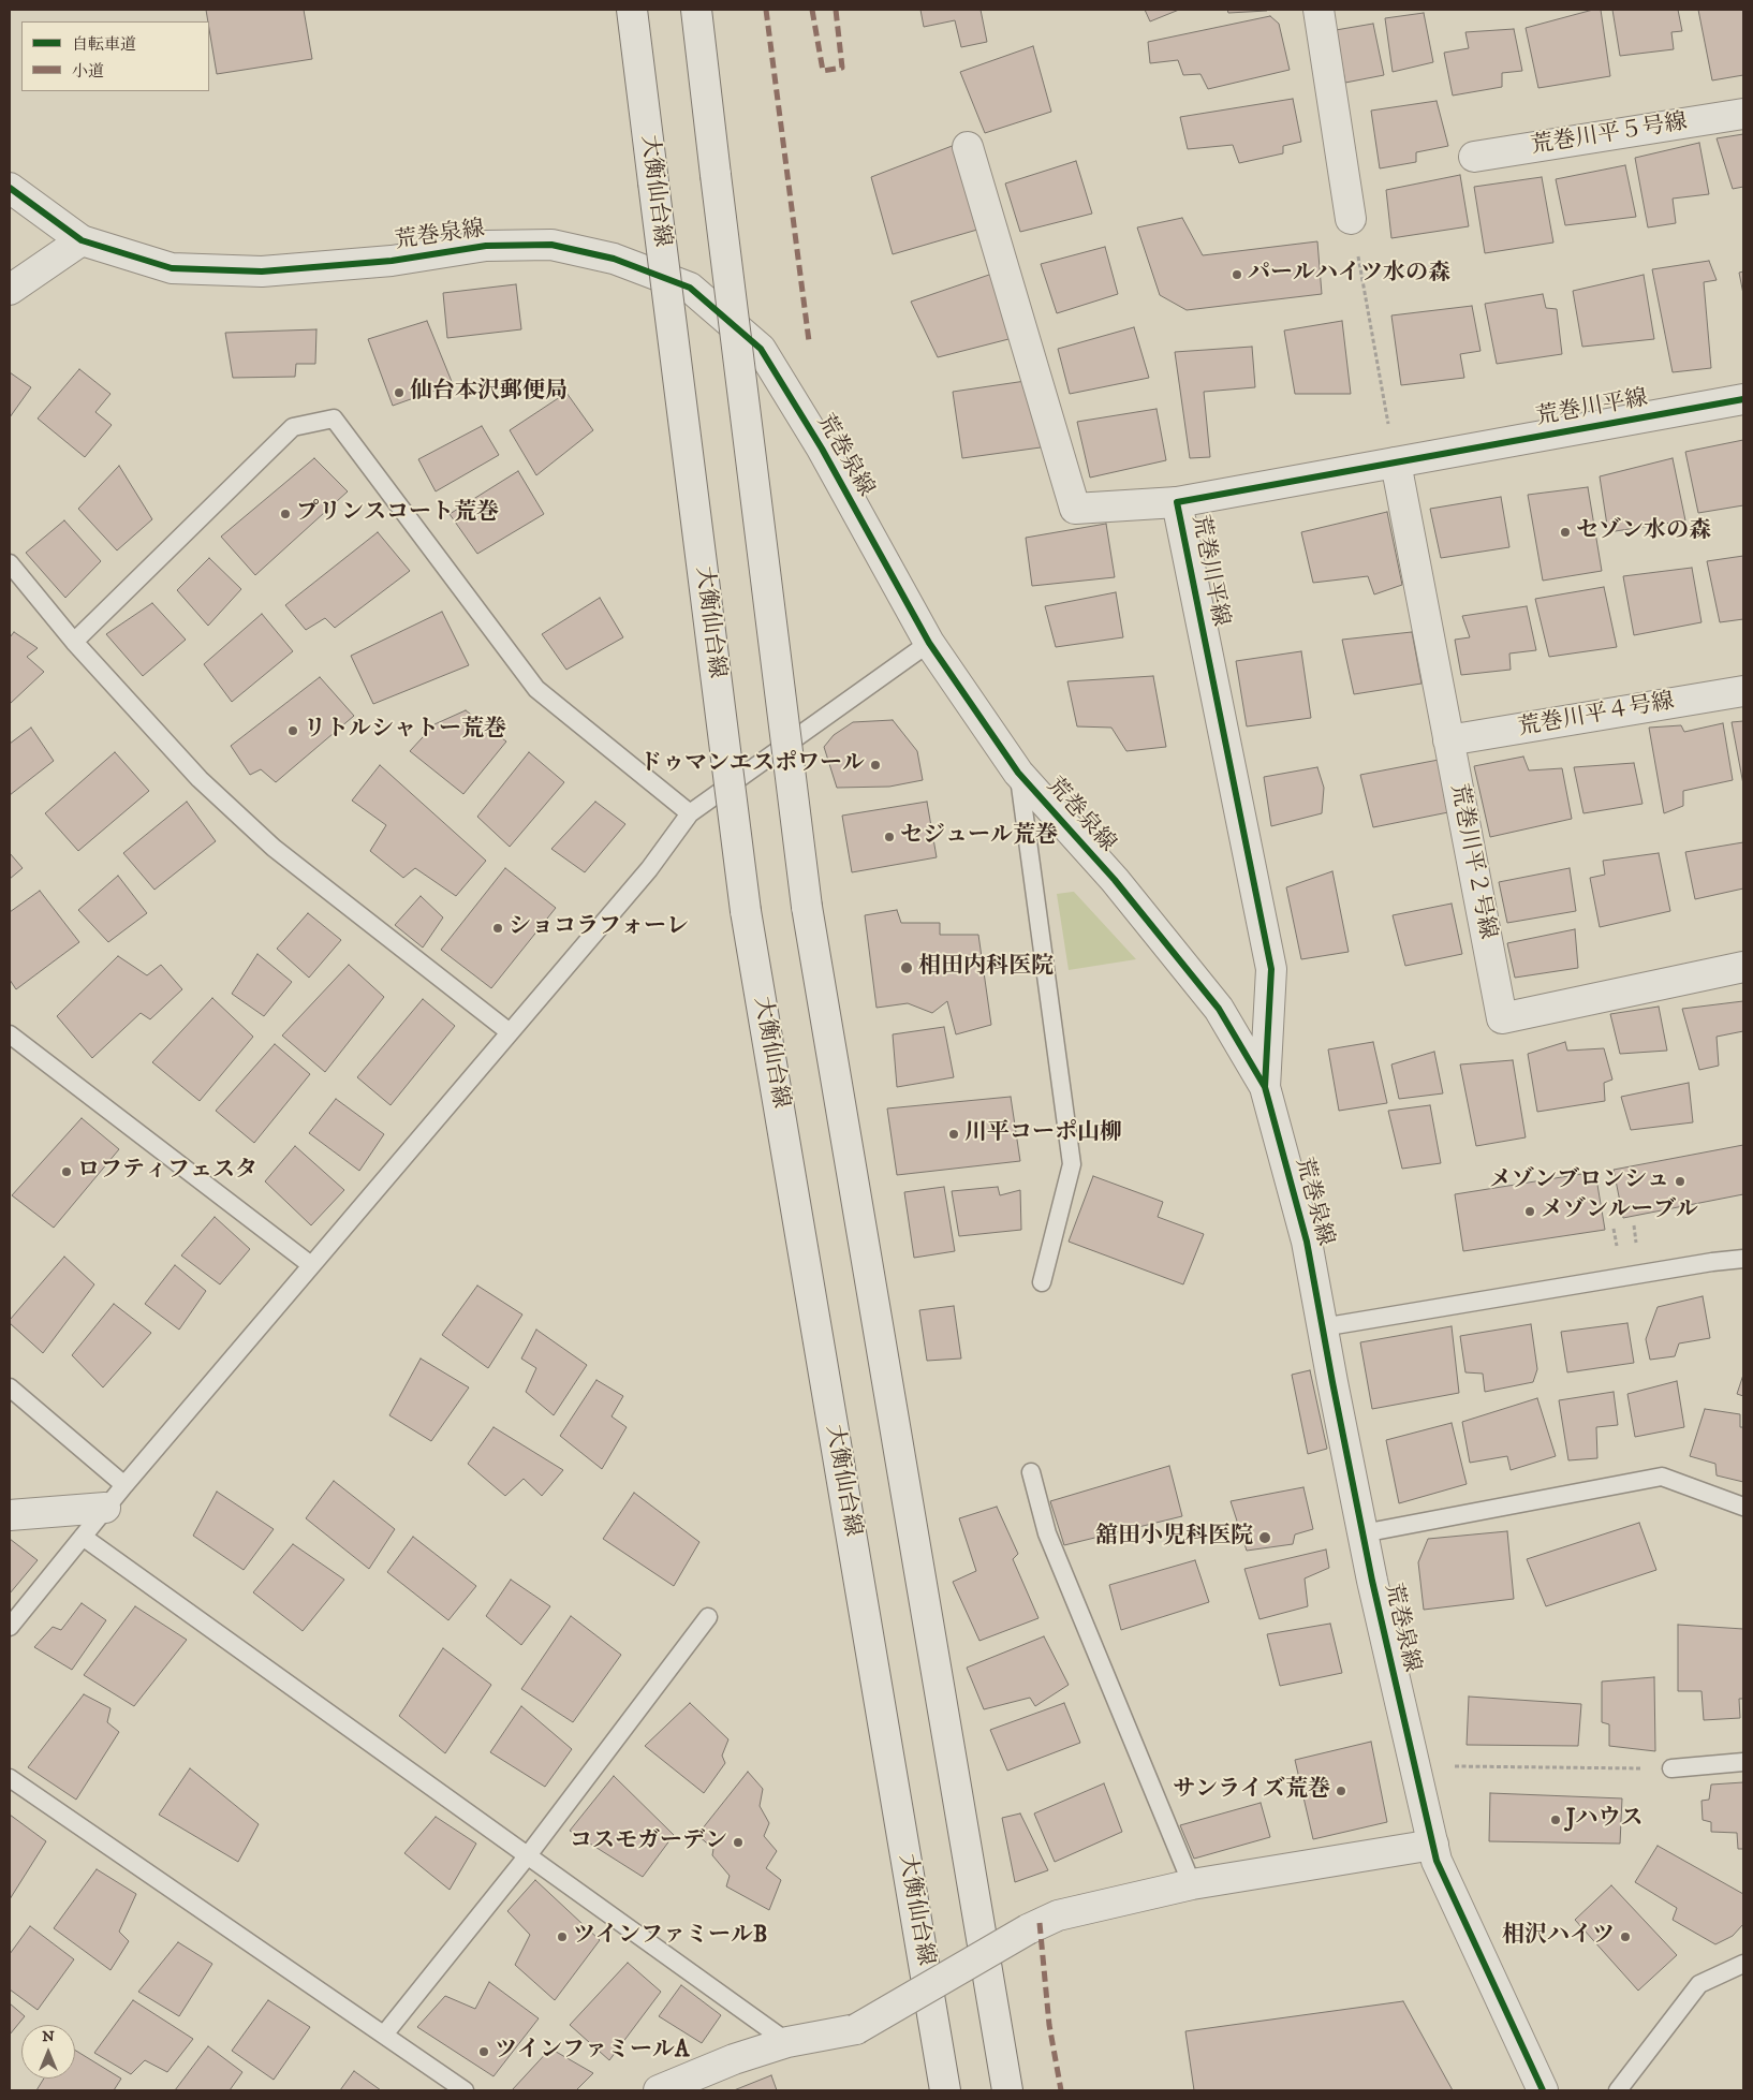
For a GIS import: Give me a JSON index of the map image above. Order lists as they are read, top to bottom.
{
  "streets": {
    "street": [
      "荒巻川平５号線",
      "大衡仙台線",
      "荒巻泉線",
      "荒巻川平線",
      "荒巻川平４号線",
      "荒巻川平２号線"
    ]
  },
  "crossings": [
    ["荒巻泉線", "荒巻川平線"],
    ["荒巻川平線", "荒巻川平２号線"],
    ["荒巻川平４号線", "荒巻川平２号線"]
  ],
  "places": [
    "パールハイツ水の森",
    "仙台本沢郵便局",
    "プリンスコート荒巻",
    "セゾン水の森",
    "リトルシャトー荒巻",
    "ドゥマンエスポワール",
    "セジュール荒巻",
    "ショコラフォーレ",
    "相田内科医院",
    "川平コーポ山柳",
    "ロフティフェスタ",
    "メゾンブロンシュ",
    "メゾンルーブル",
    "舘田小児科医院",
    "サンライズ荒巻",
    "Jハウス",
    "コスモガーデン",
    "ツインファミールB",
    "相沢ハイツ",
    "ツインファミールA"
  ],
  "legend": ["自転車道", "小道"],
  "north": "top"
}
